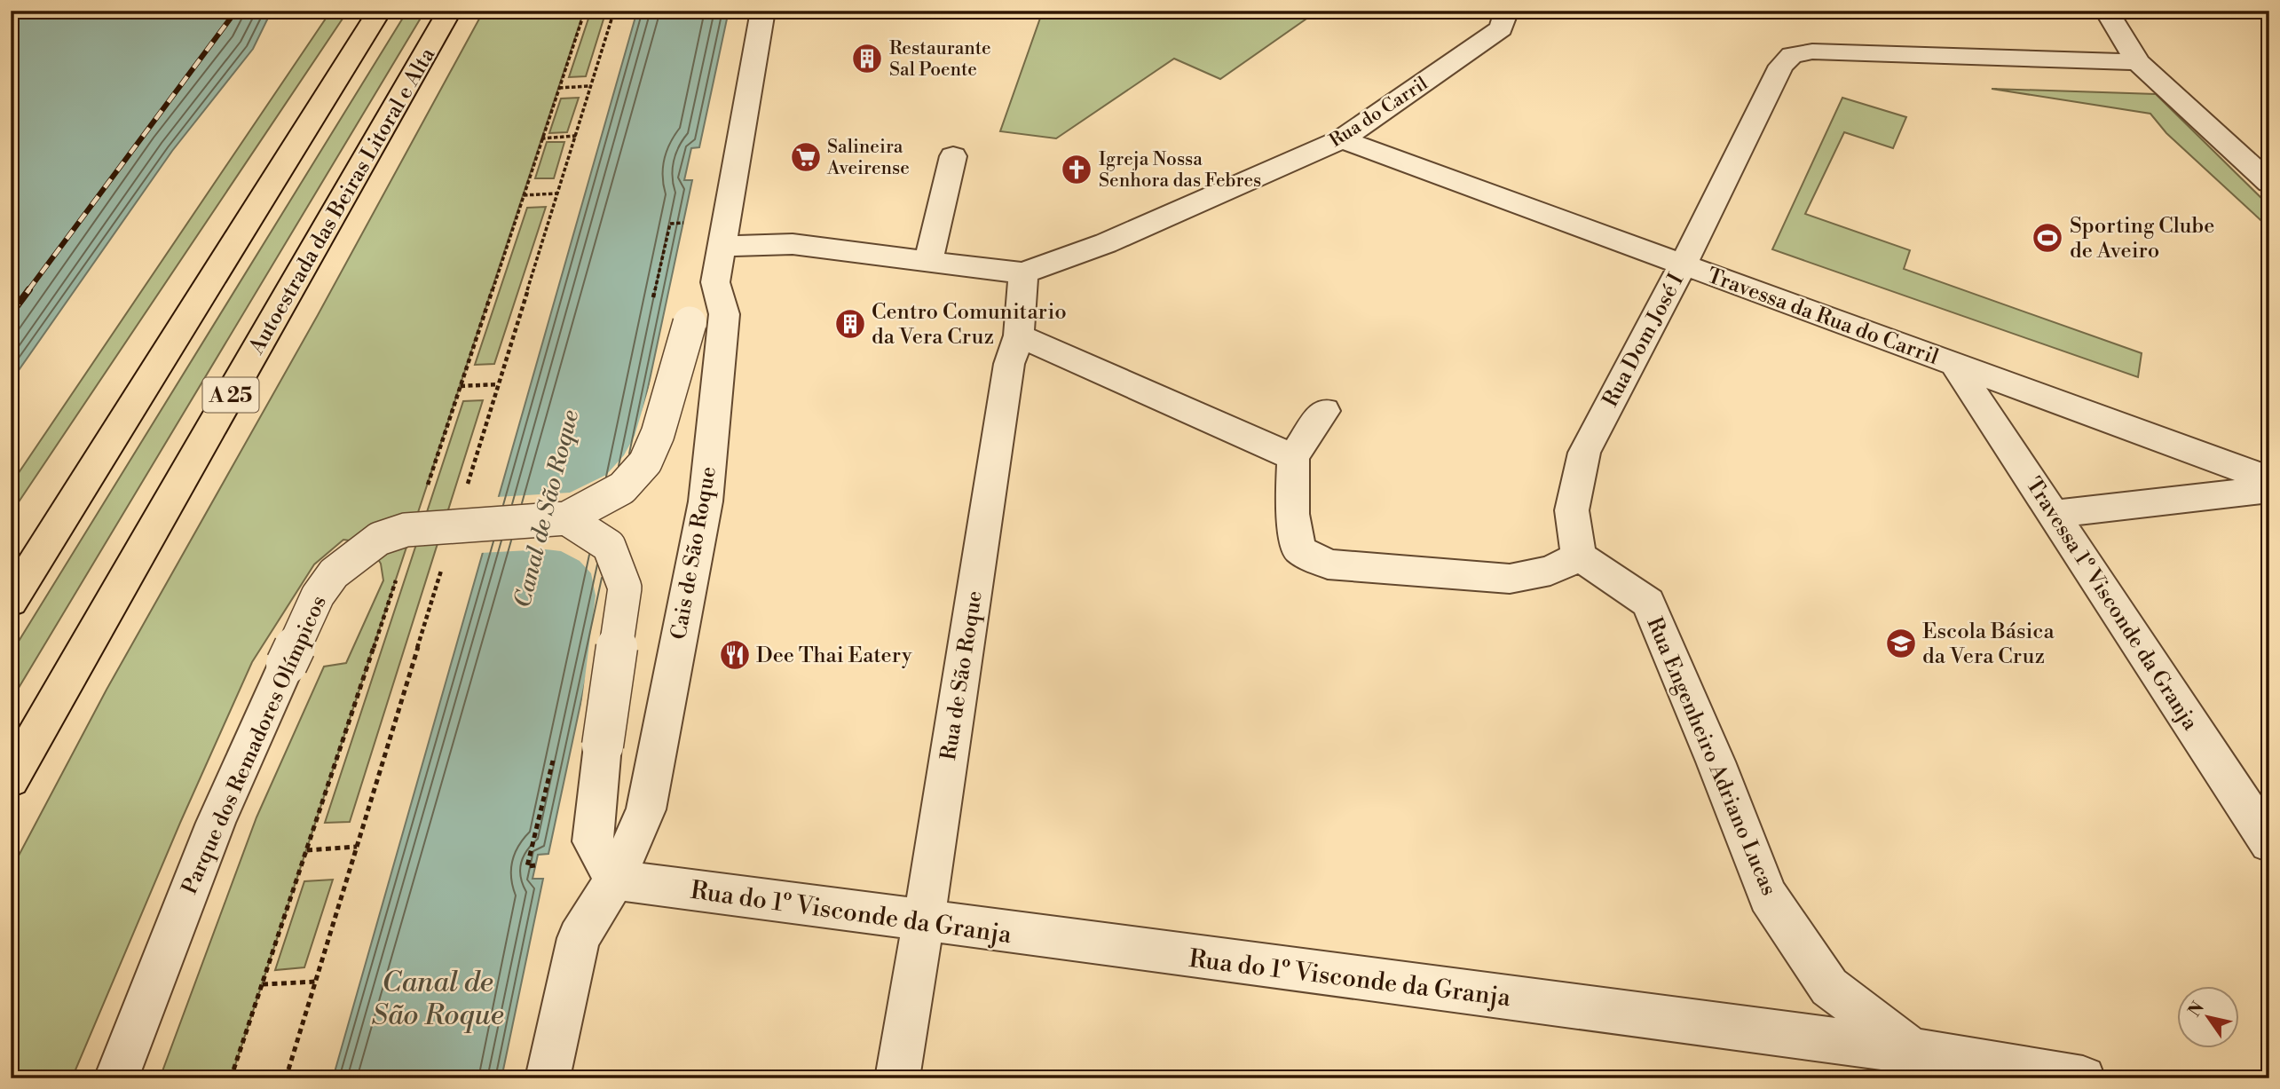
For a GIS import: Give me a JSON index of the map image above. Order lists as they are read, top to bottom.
{
  "streets": {
    "highway": ["Autoestrada das Beiras Litoral e Alta", "A 25"],
    "street": [
      "Rua do Carril",
      "Travessa da Rua do Carril",
      "Rua Dom José I",
      "Cais de São Roque",
      "Travessa 1º Visconde da Granja",
      "Rua de São Roque",
      "Parque dos Remadores Olímpicos",
      "Rua Engenheiro Adriano Lucas",
      "Rua do 1º Visconde da Granja"
    ]
  },
  "crossings": [
    ["Rua do Carril", "Travessa da Rua do Carril"],
    ["Rua do Carril", "Rua de São Roque"],
    ["Travessa da Rua do Carril", "Rua Dom José I"],
    ["Travessa da Rua do Carril", "Travessa 1º Visconde da Granja"],
    ["Rua Dom José I", "Rua Engenheiro Adriano Lucas"],
    ["Cais de São Roque", "Rua do 1º Visconde da Granja"],
    ["Rua de São Roque", "Rua do 1º Visconde da Granja"],
    ["Rua Engenheiro Adriano Lucas", "Rua do 1º Visconde da Granja"]
  ],
  "water": ["Canal de São Roque"],
  "places": {
    "building": ["Restaurante Sal Poente", "Centro Comunitario da Vera Cruz"],
    "supermarket": ["Salineira Aveirense"],
    "church": ["Igreja Nossa Senhora das Febres"],
    "sports": ["Sporting Clube de Aveiro"],
    "school or university": ["Escola Básica da Vera Cruz"],
    "restaurant": ["Dee Thai Eatery"]
  },
  "north": "top left"
}
